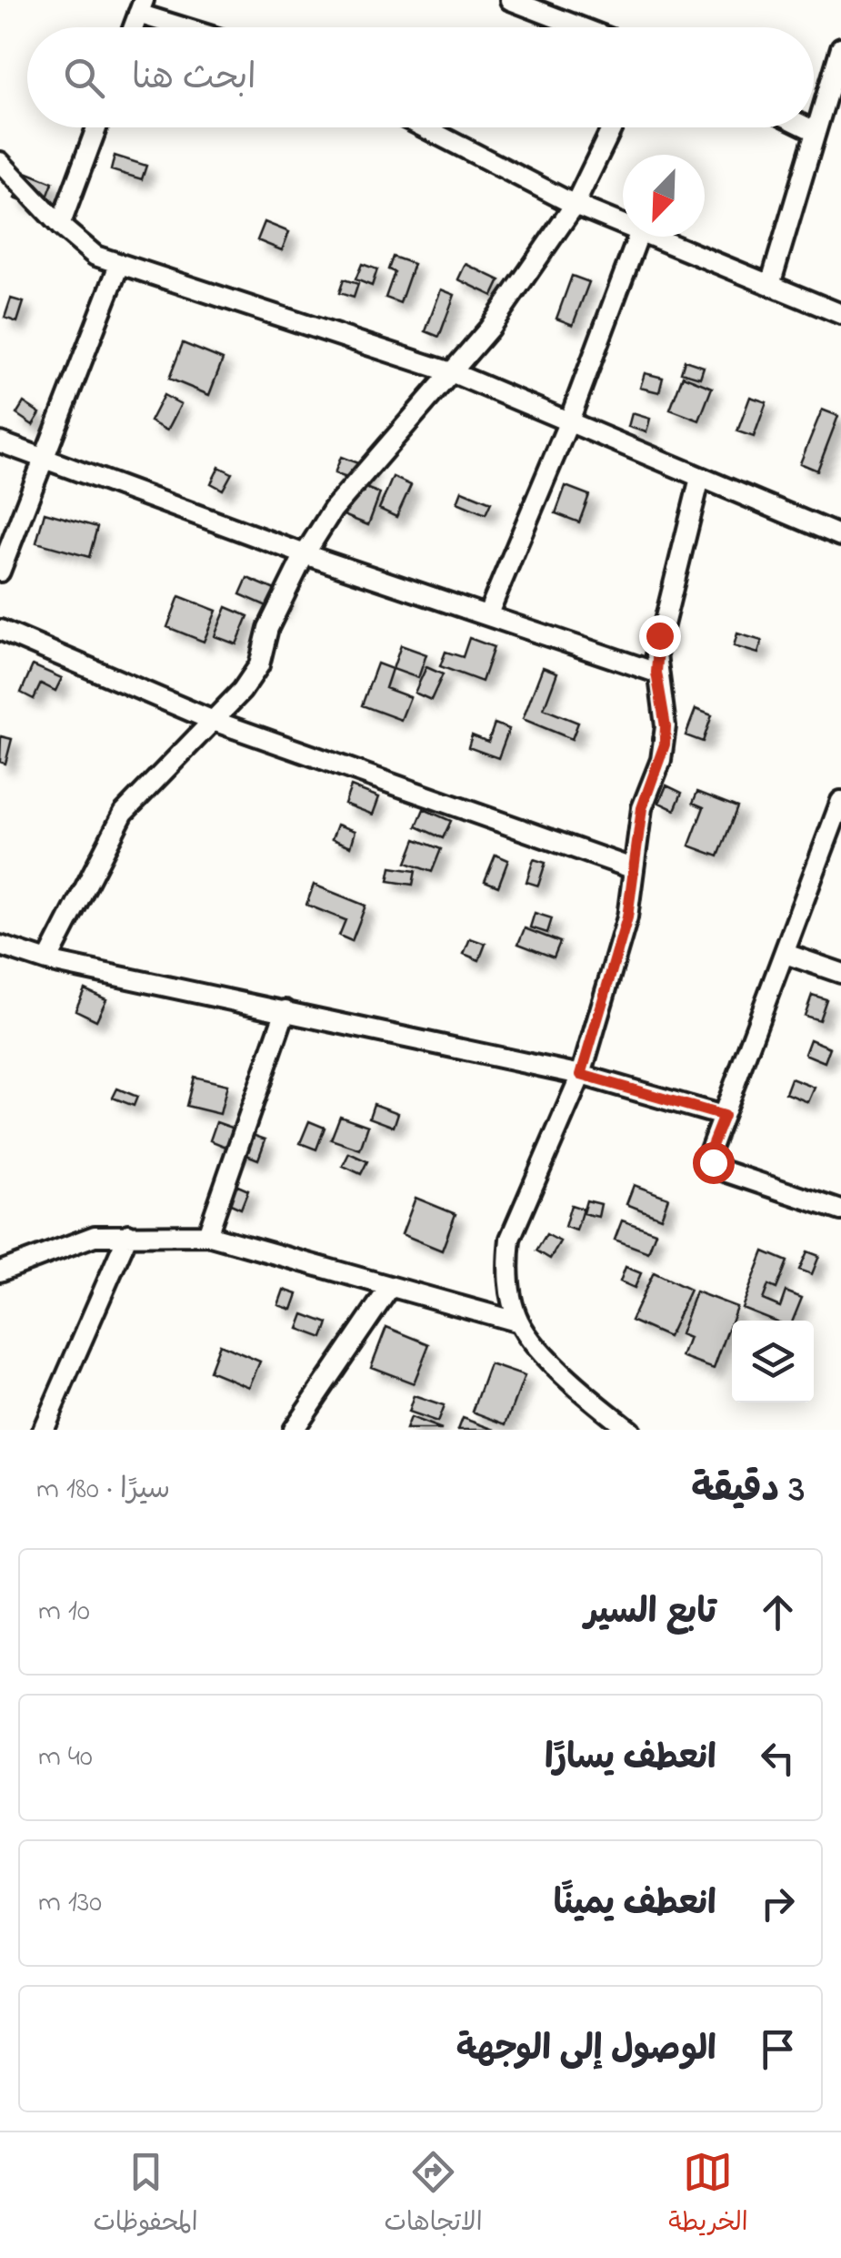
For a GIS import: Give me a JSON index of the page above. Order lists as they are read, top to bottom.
{
  "north": "bottom left",
  "page": {
    "search": "ابحث هنا",
    "heading": ["3 دقيقة", "سيرًا · 180 m"],
    "list": [
      ["تابع السير", "10 m"],
      ["انعطف يسارًا", "40 m"],
      ["انعطف يمينًا", "130 m"],
      "الوصول إلى الوجهة"
    ],
    "nav": ["الخريطة", "الاتجاهات", "المحفوظات"]
  }
}
